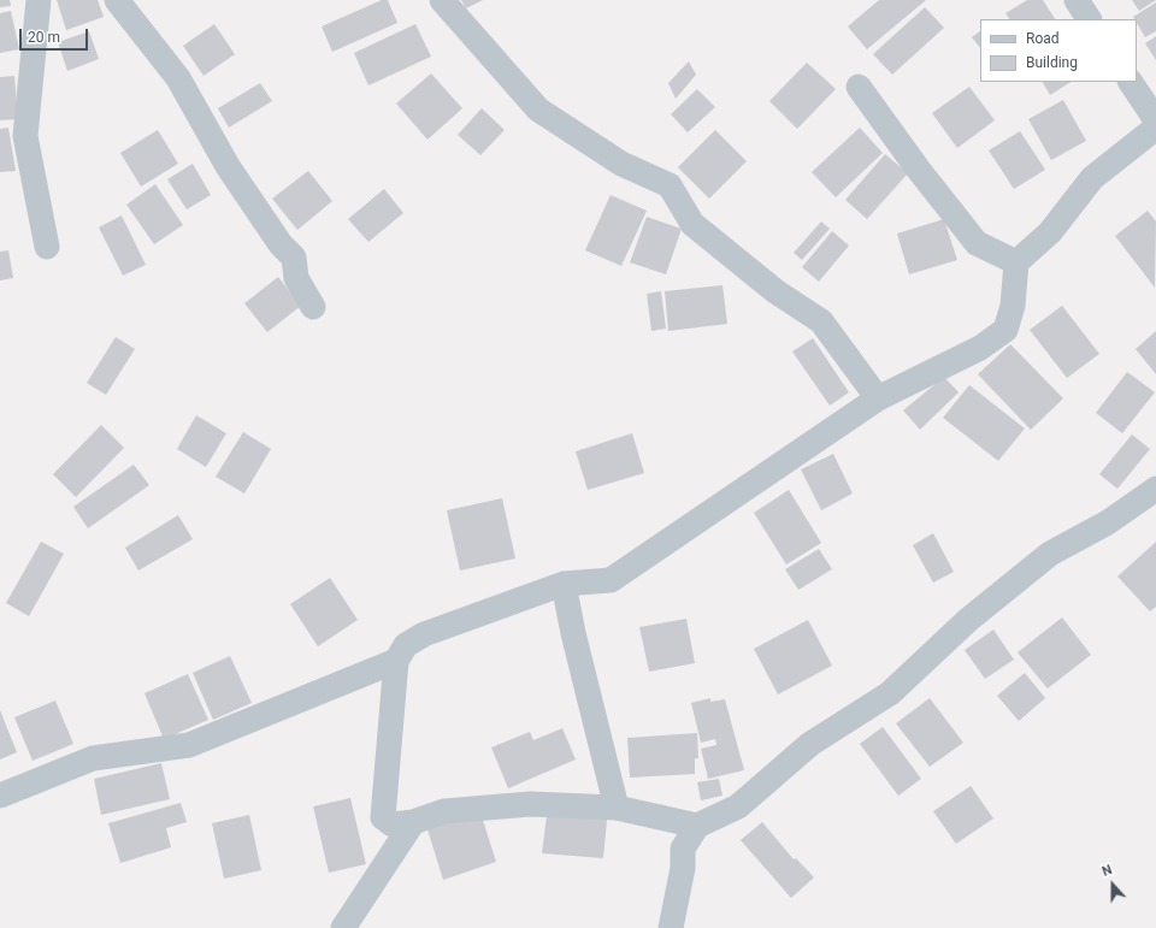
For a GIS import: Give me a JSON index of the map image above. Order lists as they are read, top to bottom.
{
  "legend": ["Road", "Building"],
  "scale_bar": "20 m",
  "north": "top"
}
